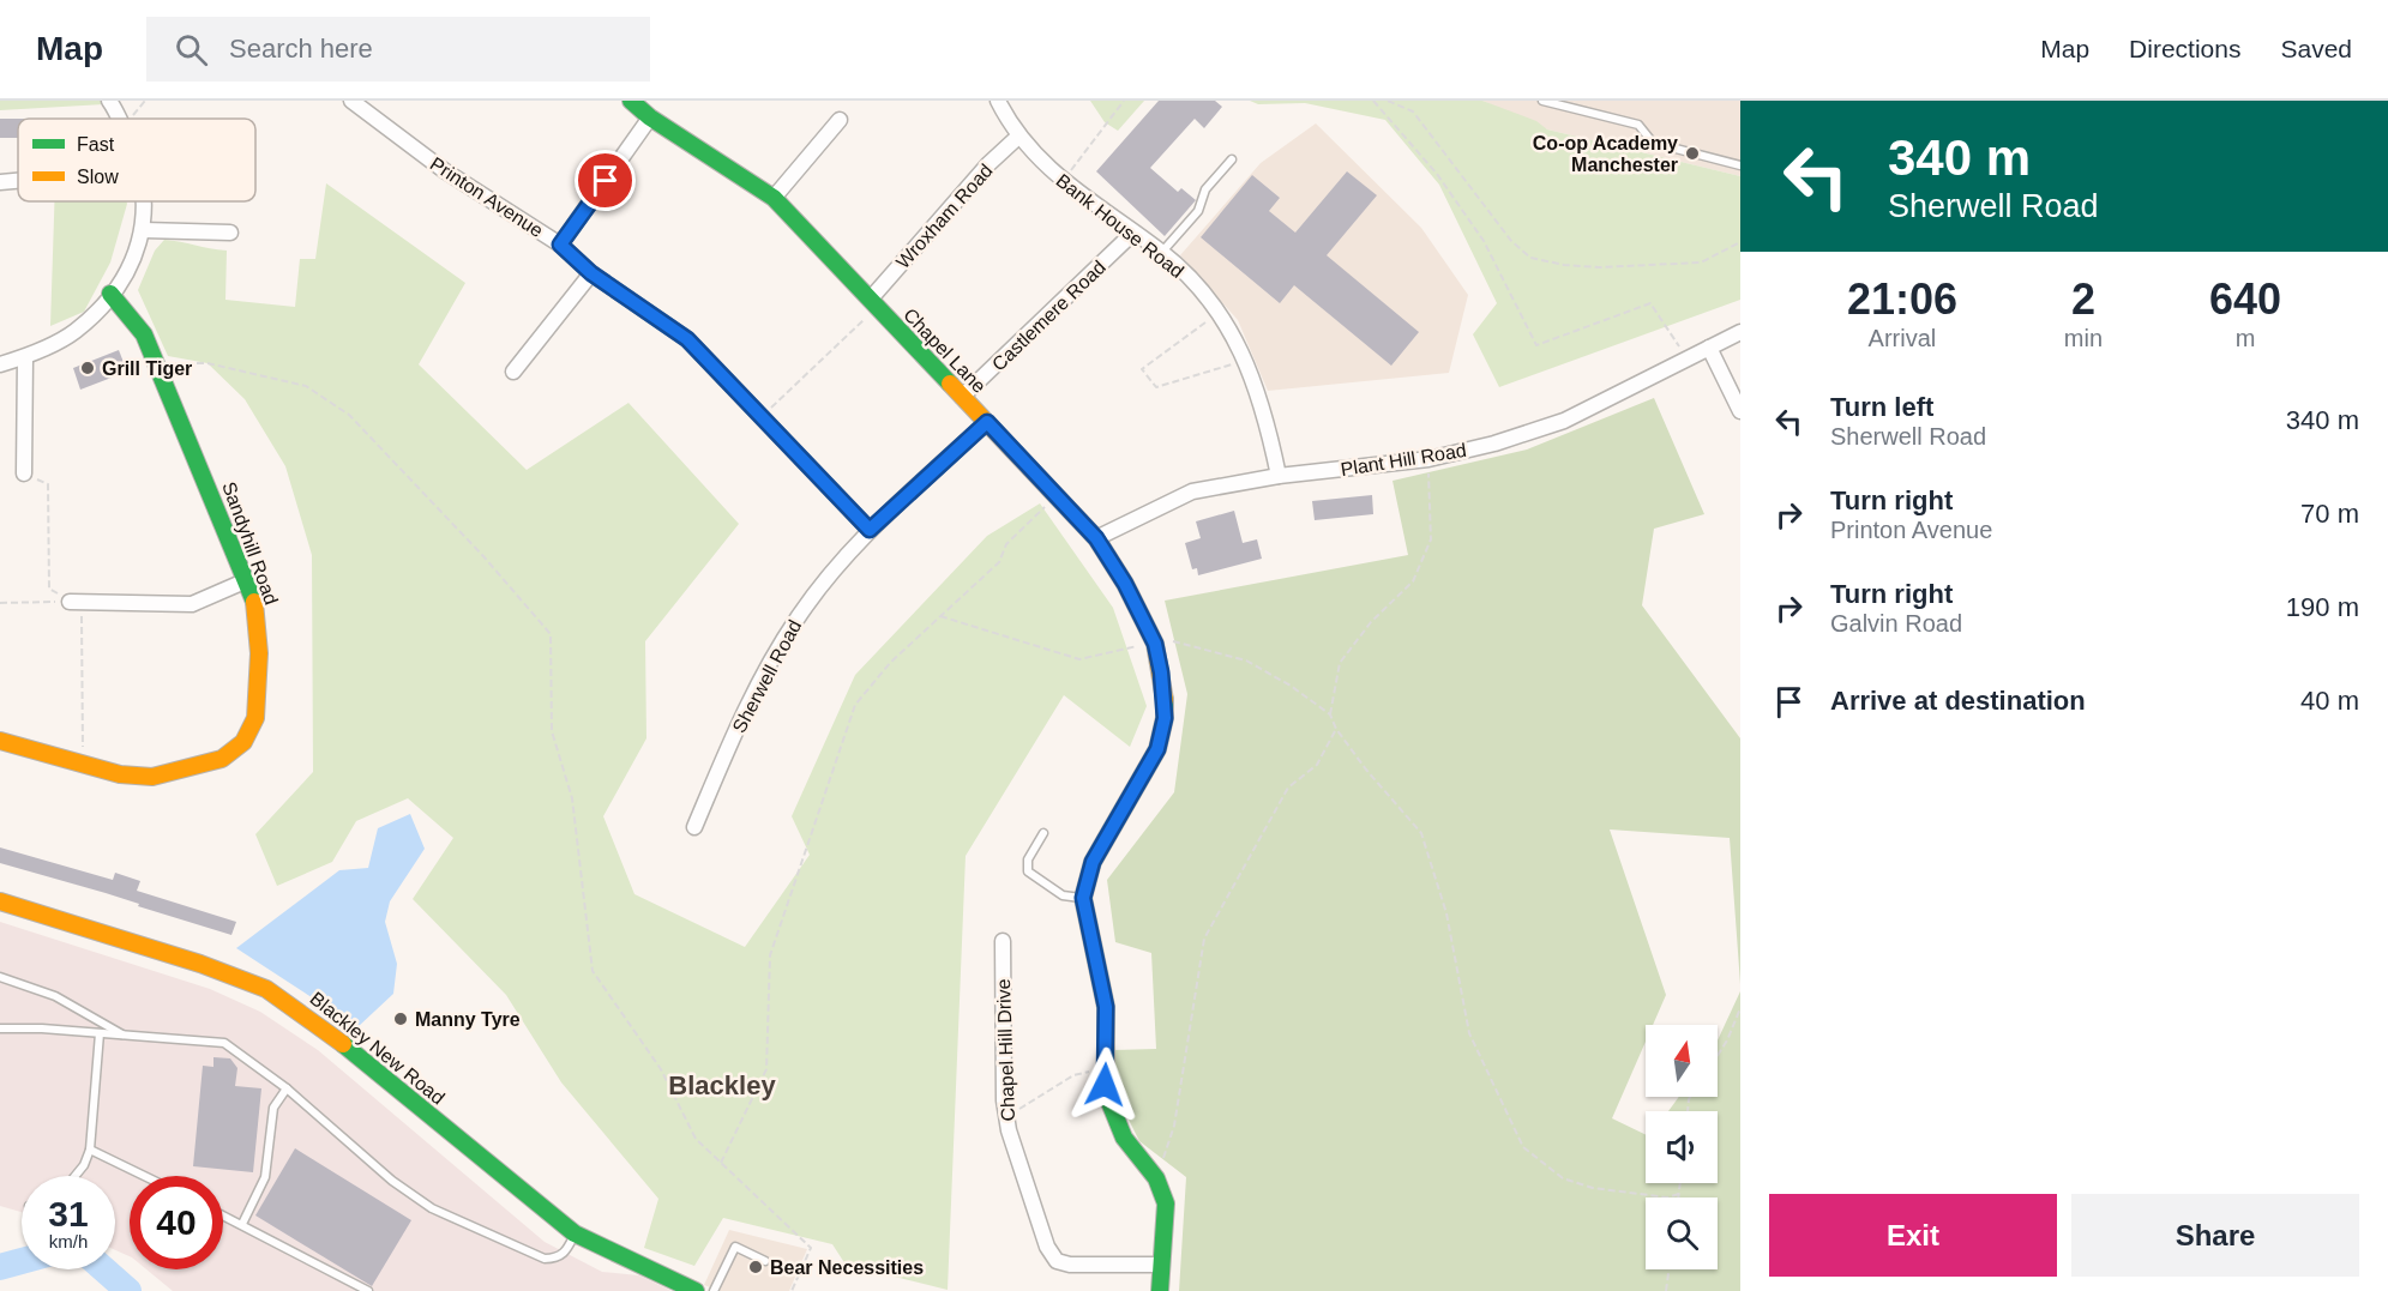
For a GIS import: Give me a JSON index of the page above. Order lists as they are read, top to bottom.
{
  "streets": {
    "street": [
      "Printon Avenue",
      "Wroxham Road",
      "Bank House Road",
      "Castlemere Road",
      "Chapel Lane",
      "Plant Hill Road",
      "Sandyhill Road",
      "Sherwell Road",
      "Blackley New Road",
      "Chapel Hill Drive"
    ]
  },
  "crossings": [
    ["Printon Avenue", "Sherwell Road"],
    ["Wroxham Road", "Bank House Road"],
    ["Wroxham Road", "Chapel Lane"],
    ["Bank House Road", "Castlemere Road"],
    ["Bank House Road", "Plant Hill Road"],
    ["Castlemere Road", "Chapel Lane"],
    ["Chapel Lane", "Plant Hill Road"],
    ["Chapel Lane", "Sherwell Road"],
    ["Chapel Lane", "Chapel Hill Drive"]
  ],
  "districts": ["Blackley"],
  "places": [
    "Co-op Academy Manchester",
    "Grill Tiger",
    "Manny Tyre",
    "Bear Necessities"
  ],
  "legend": ["Fast", "Slow"],
  "north": "top",
  "page": {
    "header": "Map",
    "search": "Search here",
    "nav": ["Map", "Directions", "Saved"],
    "turn": ["340 m", "Sherwell Road"],
    "eta": [
      "21:06",
      "Arrival",
      "2",
      "min",
      "640",
      "m"
    ],
    "list": [
      {
        "name": "Turn left",
        "note": "Sherwell Road",
        "value": "340 m"
      },
      {
        "name": "Turn right",
        "note": "Printon Avenue",
        "value": "70 m"
      },
      {
        "name": "Turn right",
        "note": "Galvin Road",
        "value": "190 m"
      },
      {
        "name": "Arrive at destination",
        "value": "40 m"
      }
    ],
    "speed": "31 km/h",
    "limit": "40",
    "buttons": ["Exit", "Share"]
  }
}
